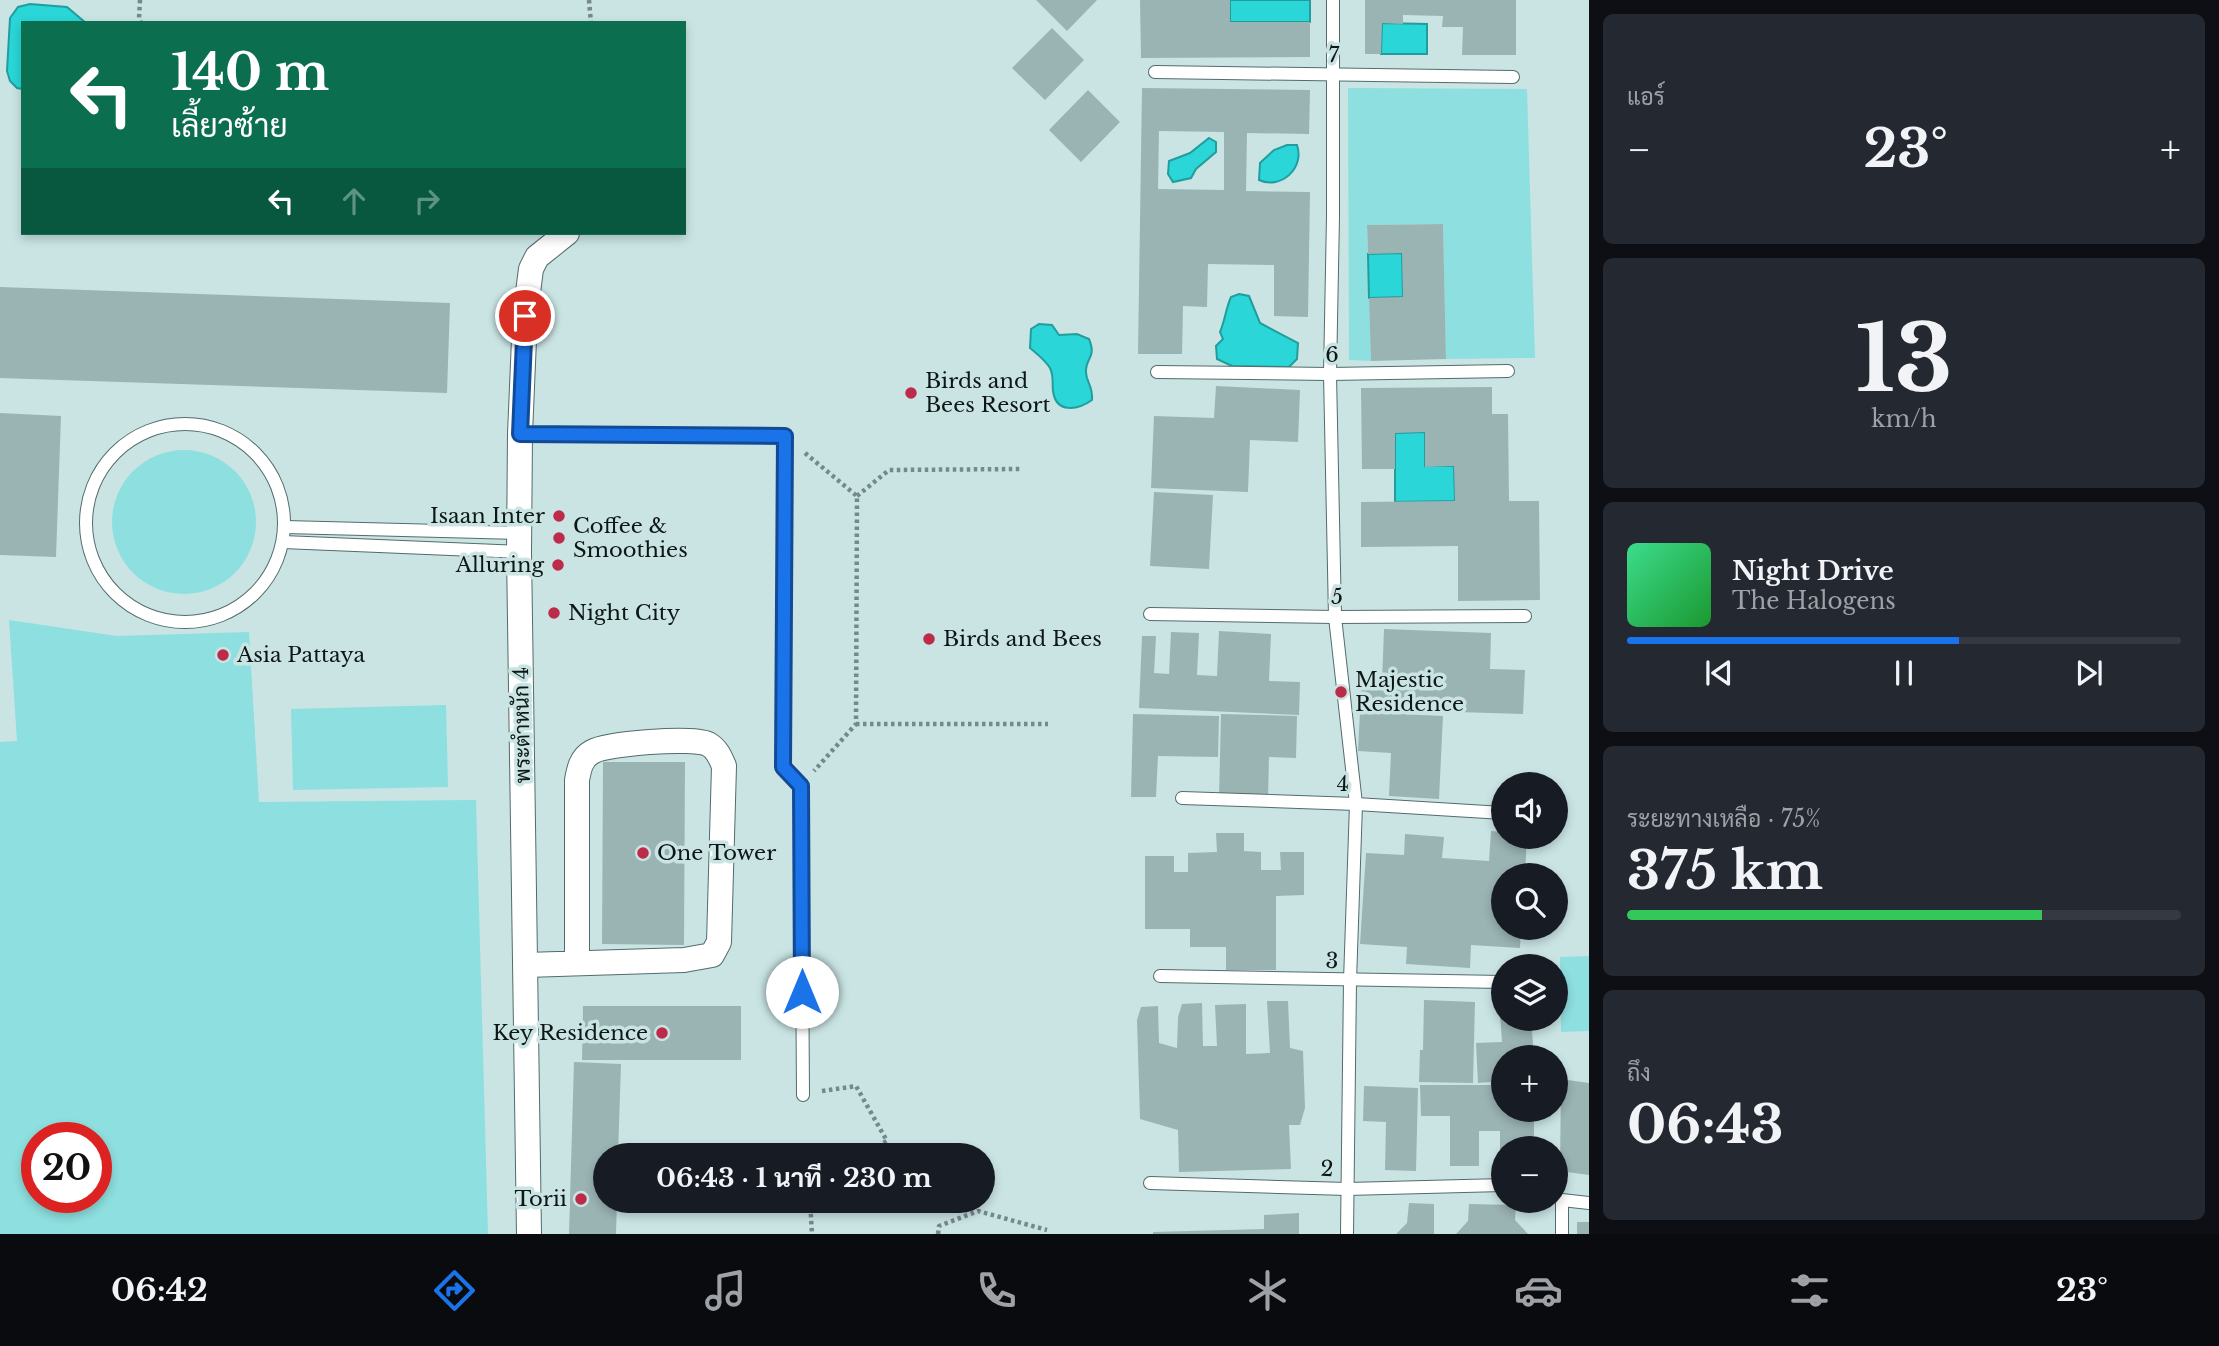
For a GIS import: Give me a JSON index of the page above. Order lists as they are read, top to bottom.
{
  "streets": {
    "street": ["พระตำหนัก 4"],
    "lane": [
      "7",
      "6",
      "5",
      "4",
      "3",
      "2"
    ]
  },
  "places": [
    "Birds and Bees Resort",
    "Isaan Inter",
    "Coffee & Smoothies",
    "Alluring",
    "Night City",
    "Birds and Bees",
    "Asia Pattaya",
    "Majestic Residence",
    "One Tower",
    "Key Residence",
    "Torii"
  ],
  "page": {
    "tile": [
      "แอร์",
      ["13", "km/h"],
      ["ระยะทางเหลือ · 75%", "375 km"],
      ["ถึง", "06:43"]
    ],
    "turn": ["140 m", "เลี้ยวซ้าย"],
    "heat": ["−", "23°", "+"],
    "song": ["Night Drive", "The Halogens"],
    "map_buttons": ["+", "−"],
    "limit": "20",
    "trip": "06:43 · 1 นาที · 230 m",
    "tabs": ["06:42", "23°"]
  }
}
